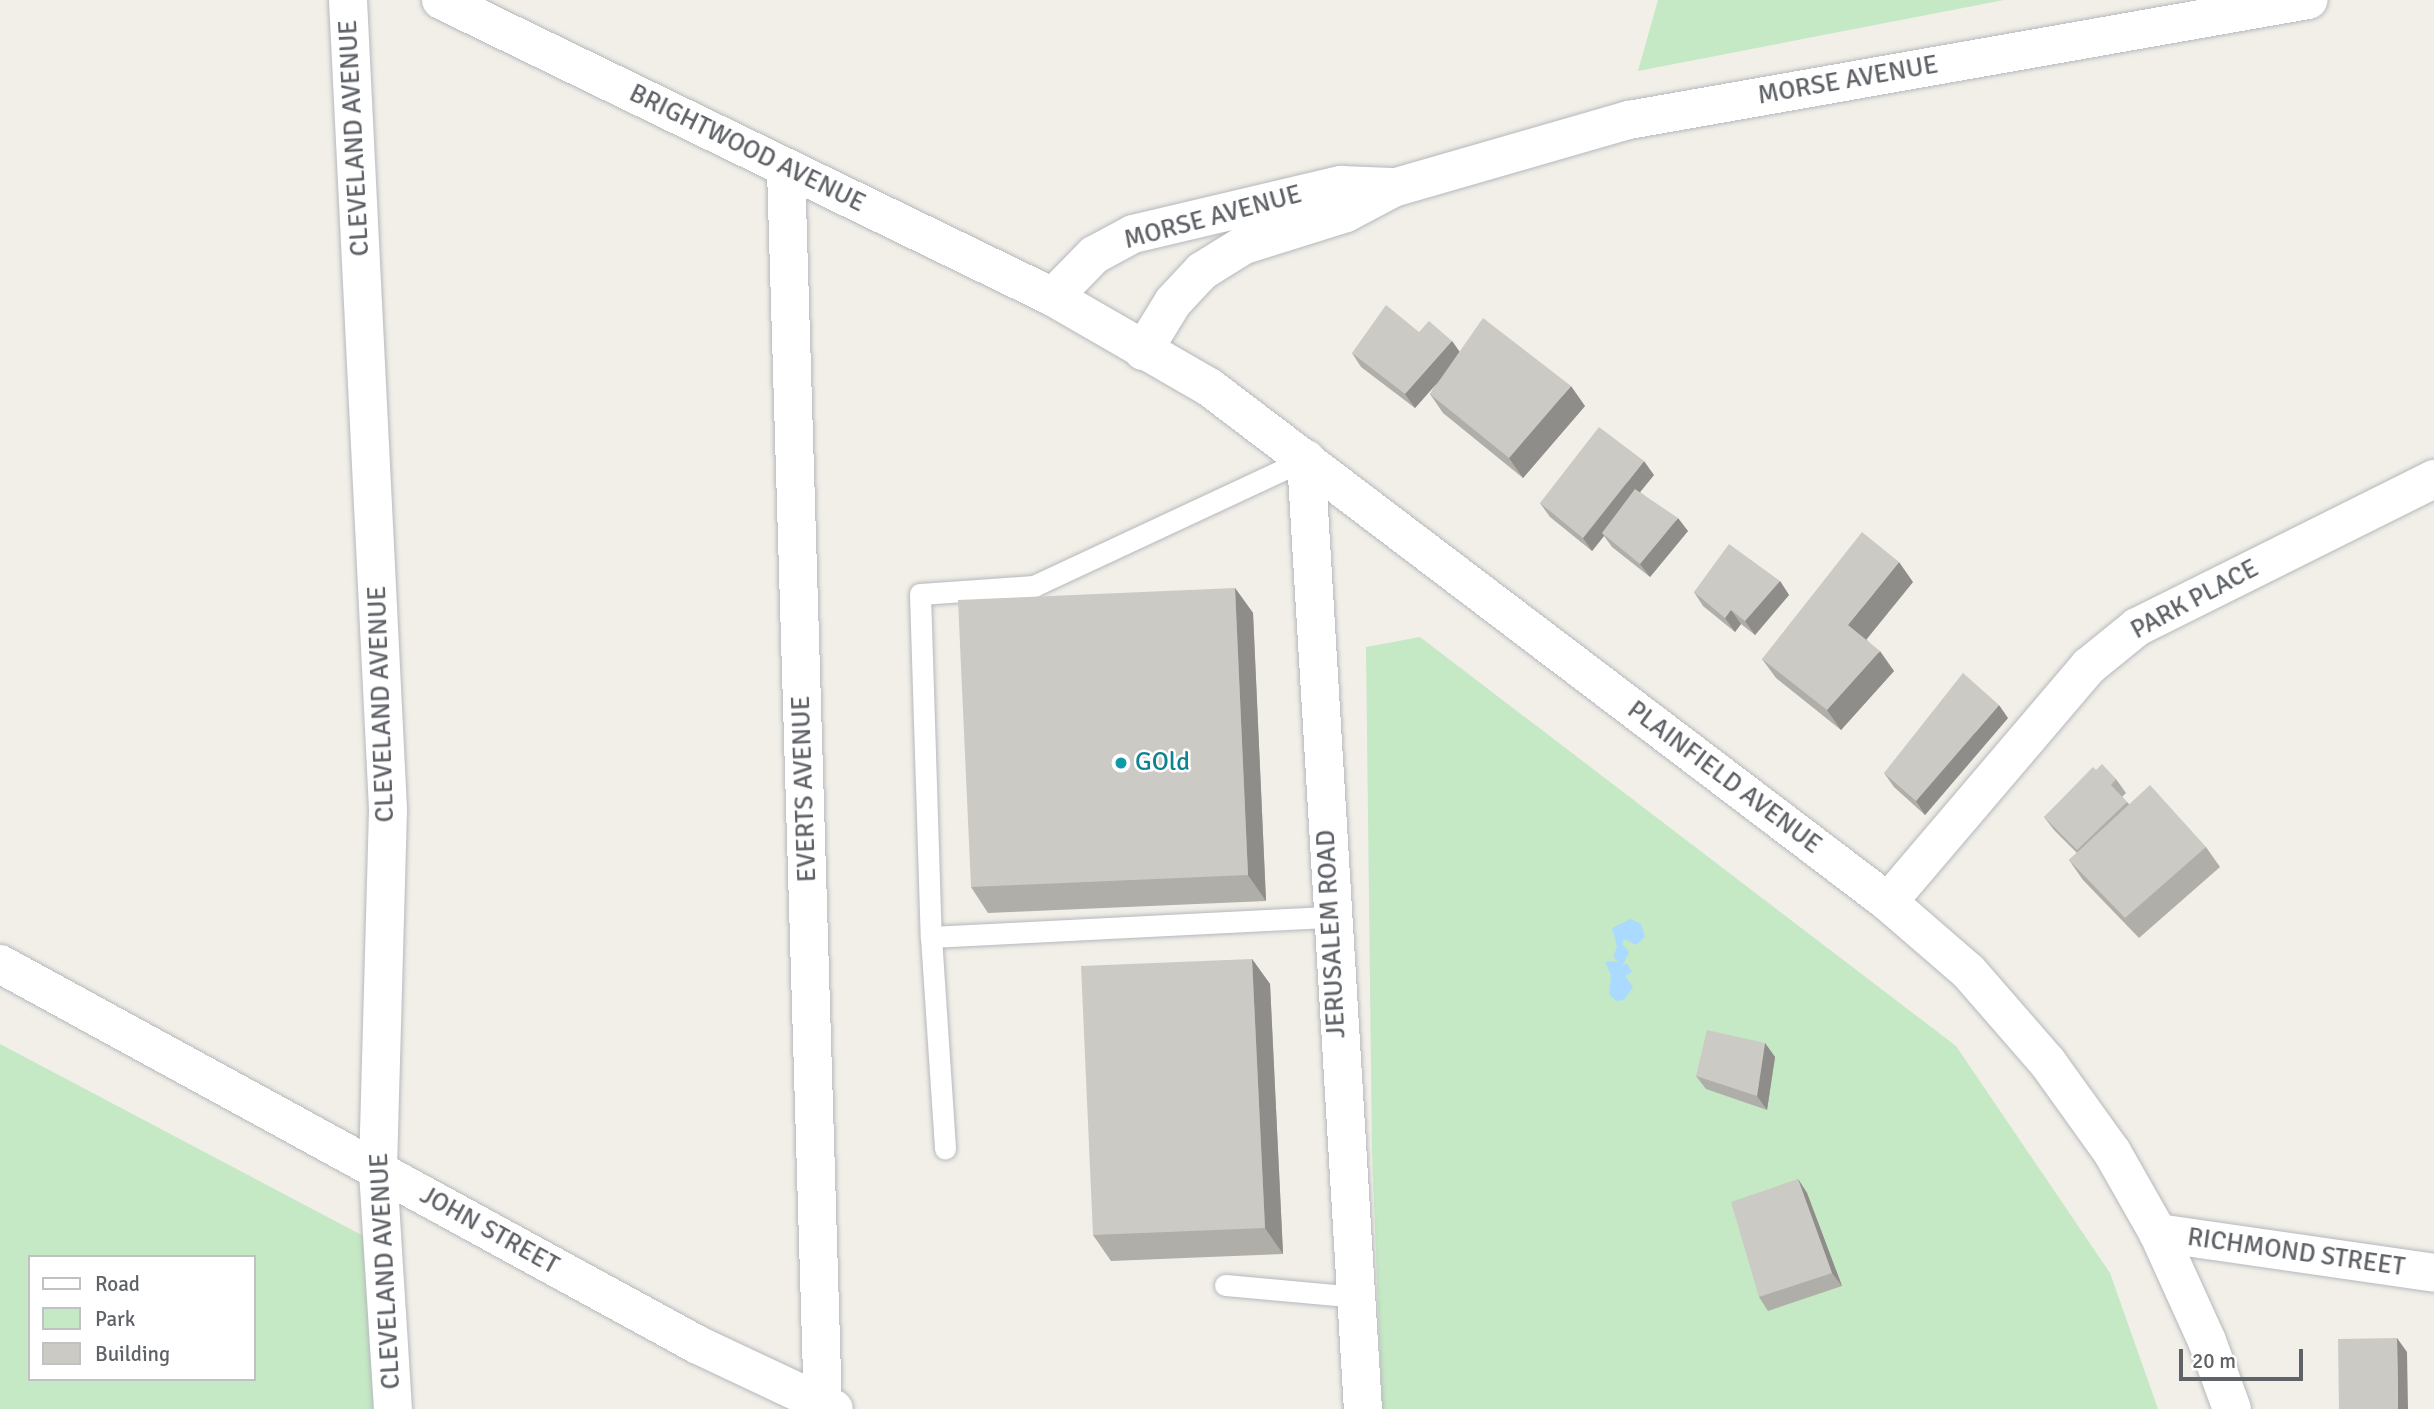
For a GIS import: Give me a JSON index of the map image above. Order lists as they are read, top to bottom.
{
  "streets": {
    "street": [
      "MORSE AVENUE",
      "CLEVELAND AVENUE",
      "BRIGHTWOOD AVENUE",
      "PARK PLACE",
      "PLAINFIELD AVENUE",
      "EVERTS AVENUE",
      "JERUSALEM ROAD",
      "JOHN STREET",
      "RICHMOND STREET"
    ]
  },
  "crossings": [
    ["MORSE AVENUE", "BRIGHTWOOD AVENUE"],
    ["MORSE AVENUE", "PLAINFIELD AVENUE"],
    ["CLEVELAND AVENUE", "JOHN STREET"],
    ["BRIGHTWOOD AVENUE", "PLAINFIELD AVENUE"],
    ["BRIGHTWOOD AVENUE", "EVERTS AVENUE"],
    ["PARK PLACE", "PLAINFIELD AVENUE"],
    ["PLAINFIELD AVENUE", "JERUSALEM ROAD"],
    ["PLAINFIELD AVENUE", "RICHMOND STREET"],
    ["EVERTS AVENUE", "JOHN STREET"]
  ],
  "places": ["GOld"],
  "legend": ["Road", "Park", "Building"],
  "scale_bar": "20 m"
}
